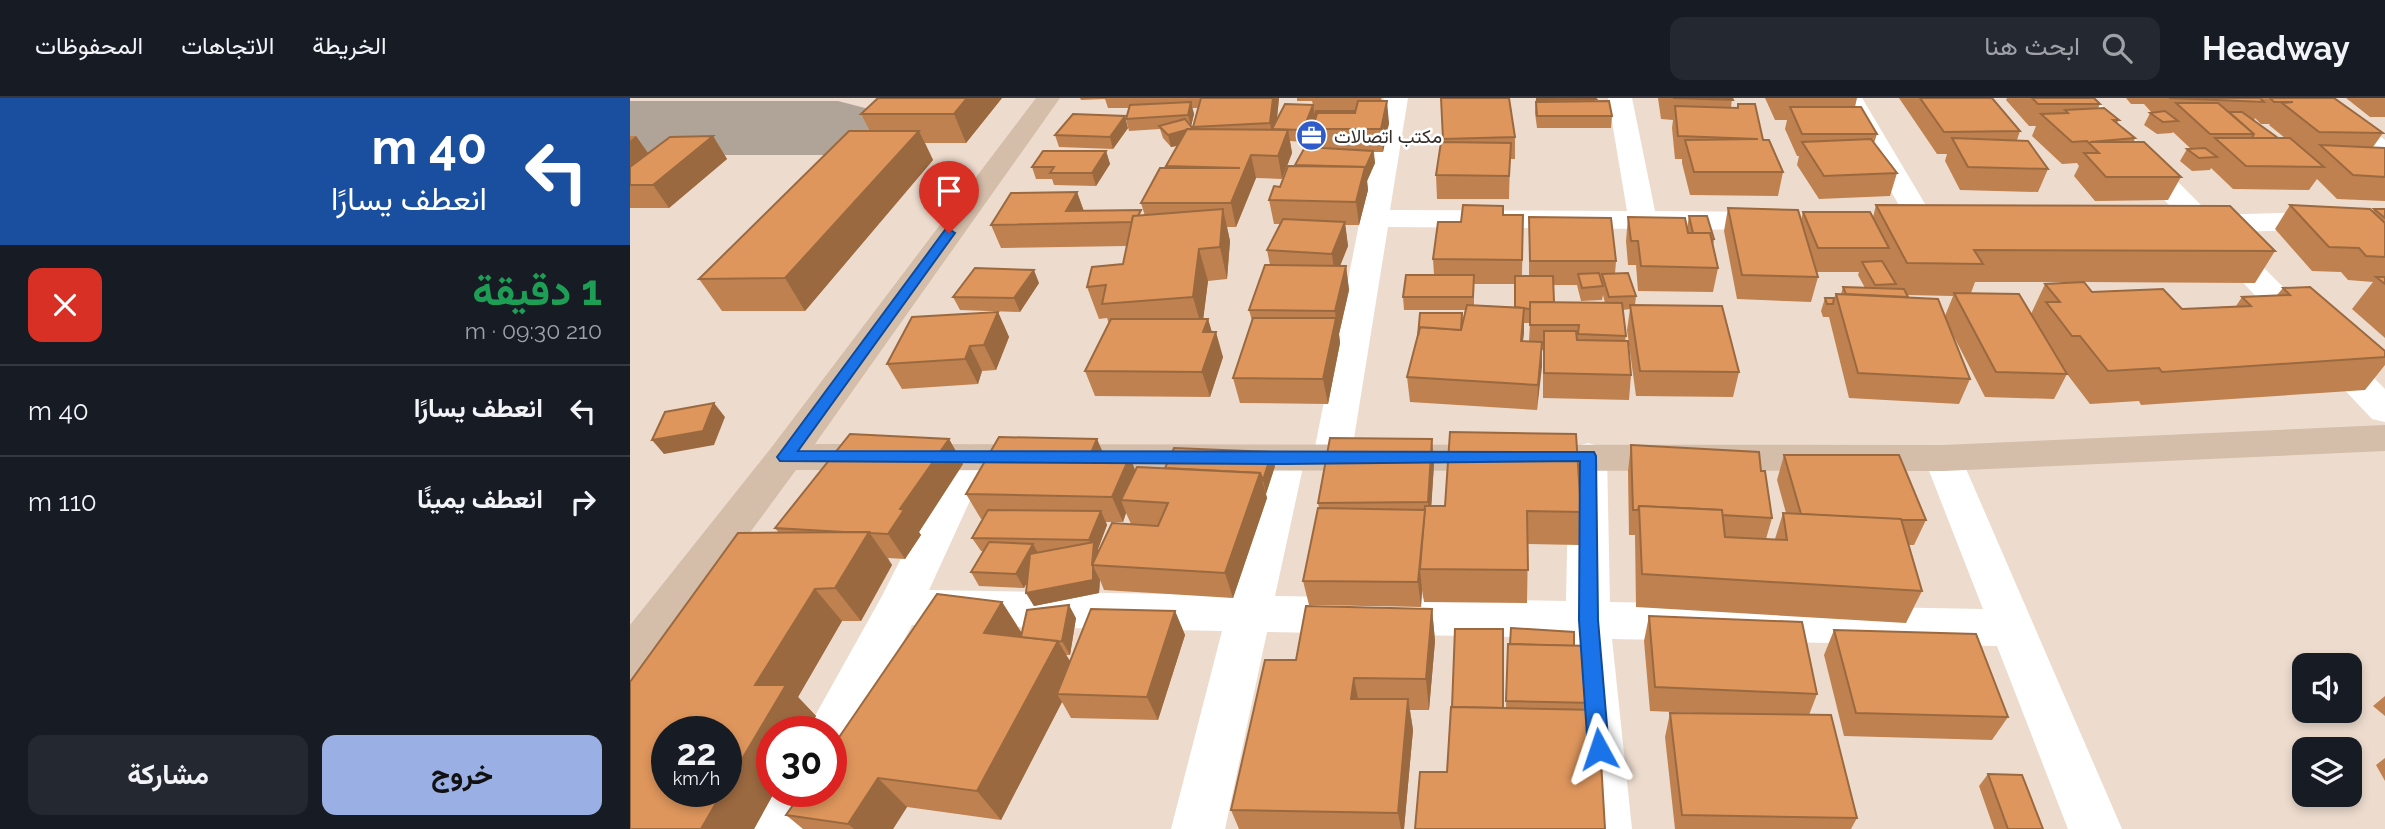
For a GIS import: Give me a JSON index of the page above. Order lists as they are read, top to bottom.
{
  "places": {
    "office": ["مكتب اتصالات"]
  },
  "page": {
    "header": "Headway",
    "search": "ابحث هنا",
    "nav": ["الخريطة", "الاتجاهات", "المحفوظات"],
    "turn": ["40 m", "انعطف يسارًا"],
    "heading": ["1 دقيقة", "210 m · 09:30"],
    "list": [
      {
        "name": "انعطف يسارًا",
        "value": "40 m"
      },
      {
        "name": "انعطف يمينًا",
        "value": "110 m"
      }
    ],
    "speed": "22 km/h",
    "limit": "30",
    "buttons": ["خروج", "مشاركة"]
  }
}
